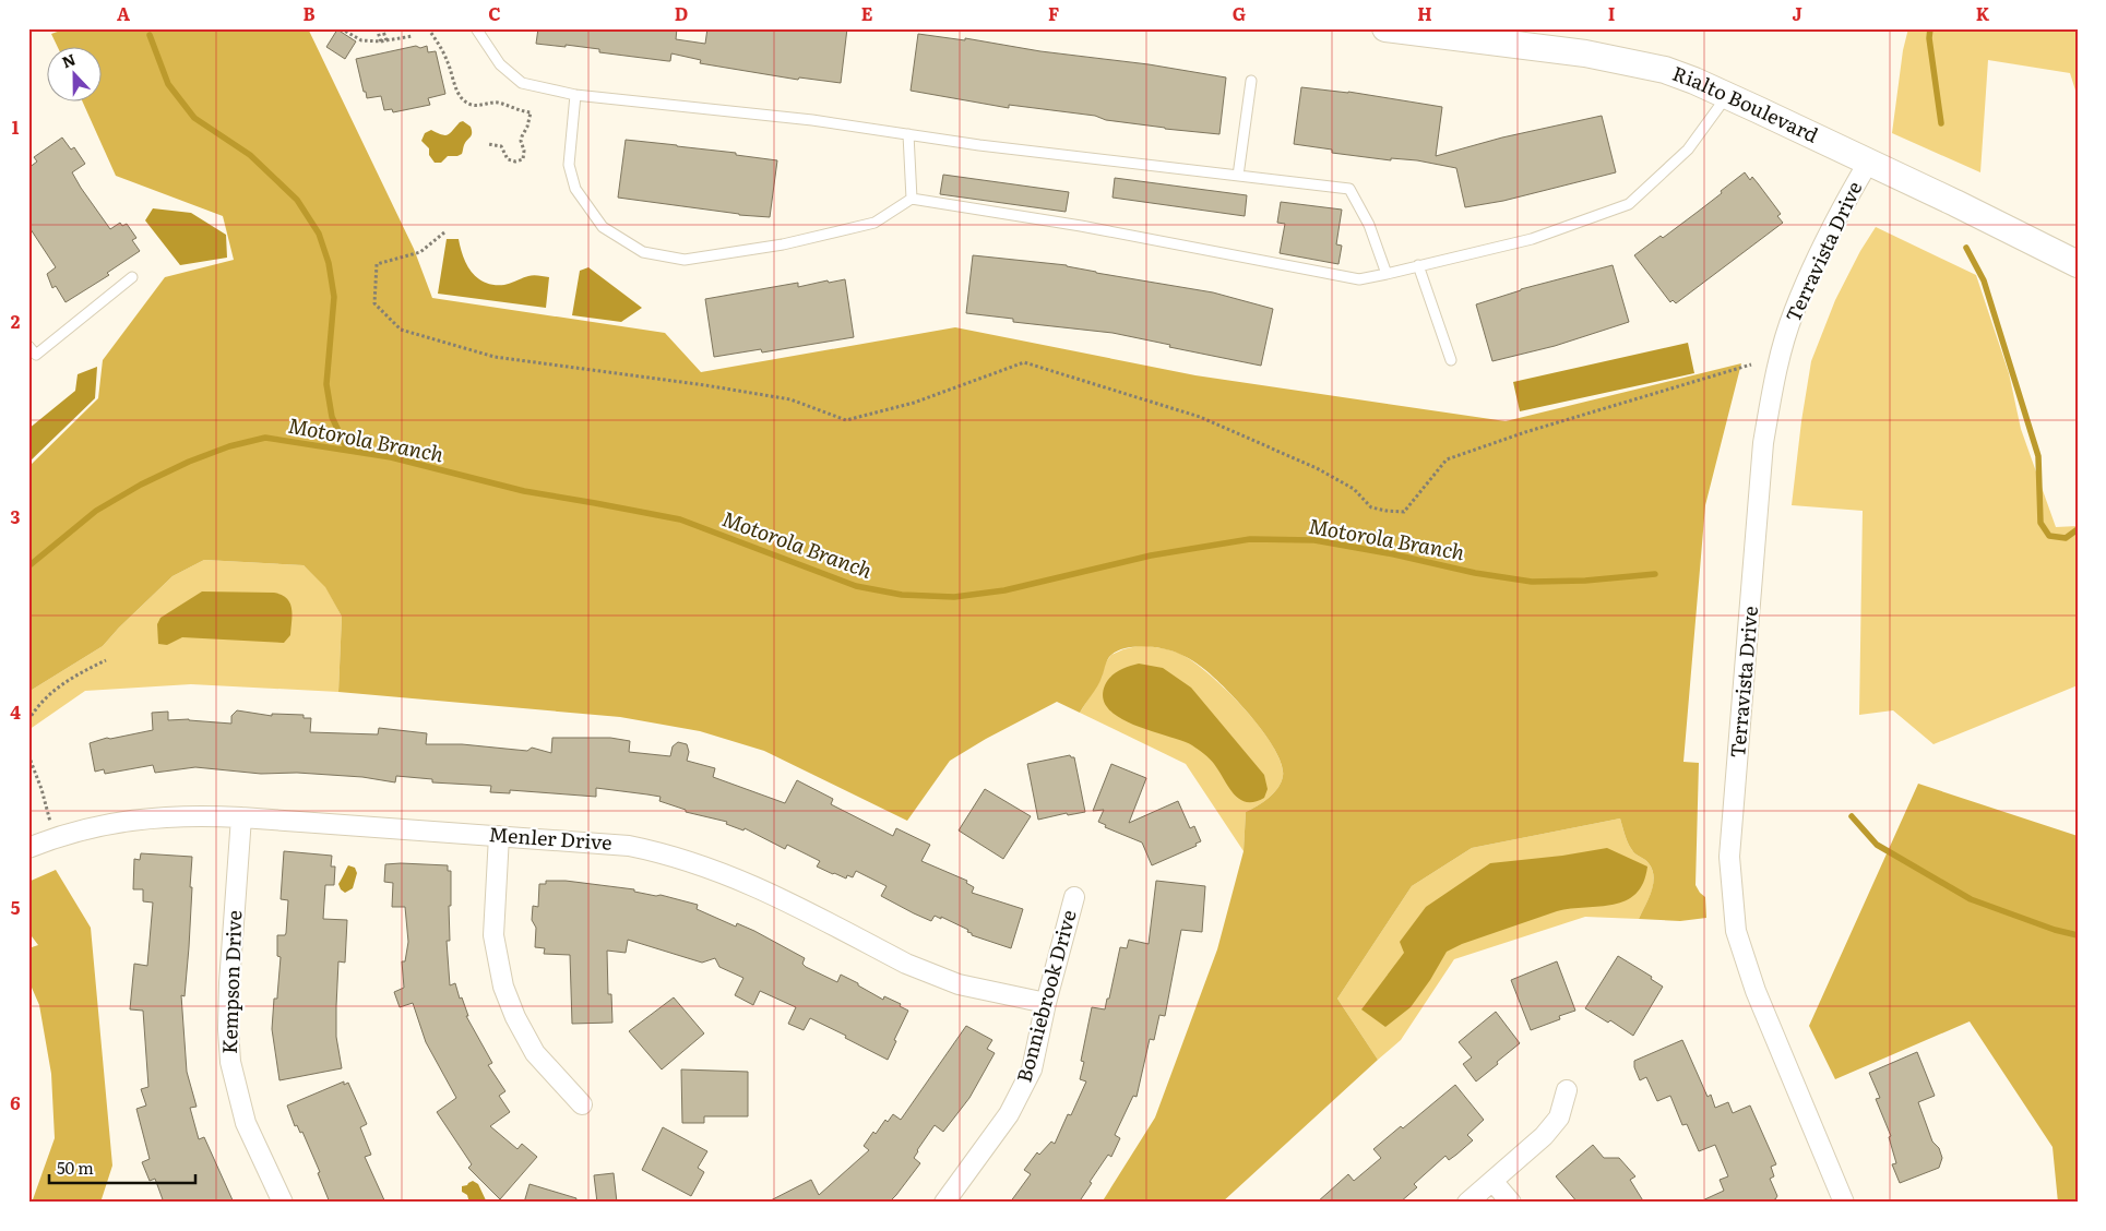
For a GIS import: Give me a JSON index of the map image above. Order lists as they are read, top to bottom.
{
  "streets": {
    "street": [
      "Rialto Boulevard",
      "Terravista Drive",
      "Menler Drive",
      "Kempson Drive",
      "Bonniebrook Drive"
    ]
  },
  "crossings": [
    ["Rialto Boulevard", "Terravista Drive"],
    ["Menler Drive", "Kempson Drive"],
    ["Menler Drive", "Bonniebrook Drive"]
  ],
  "water": ["Motorola Branch"],
  "scale_bar": "50 m",
  "north": "top",
  "grid": {
    "columns": [
      "A",
      "B",
      "C",
      "D",
      "E",
      "F",
      "G",
      "H",
      "I",
      "J",
      "K"
    ],
    "rows": [
      "1",
      "2",
      "3",
      "4",
      "5",
      "6"
    ]
  }
}
